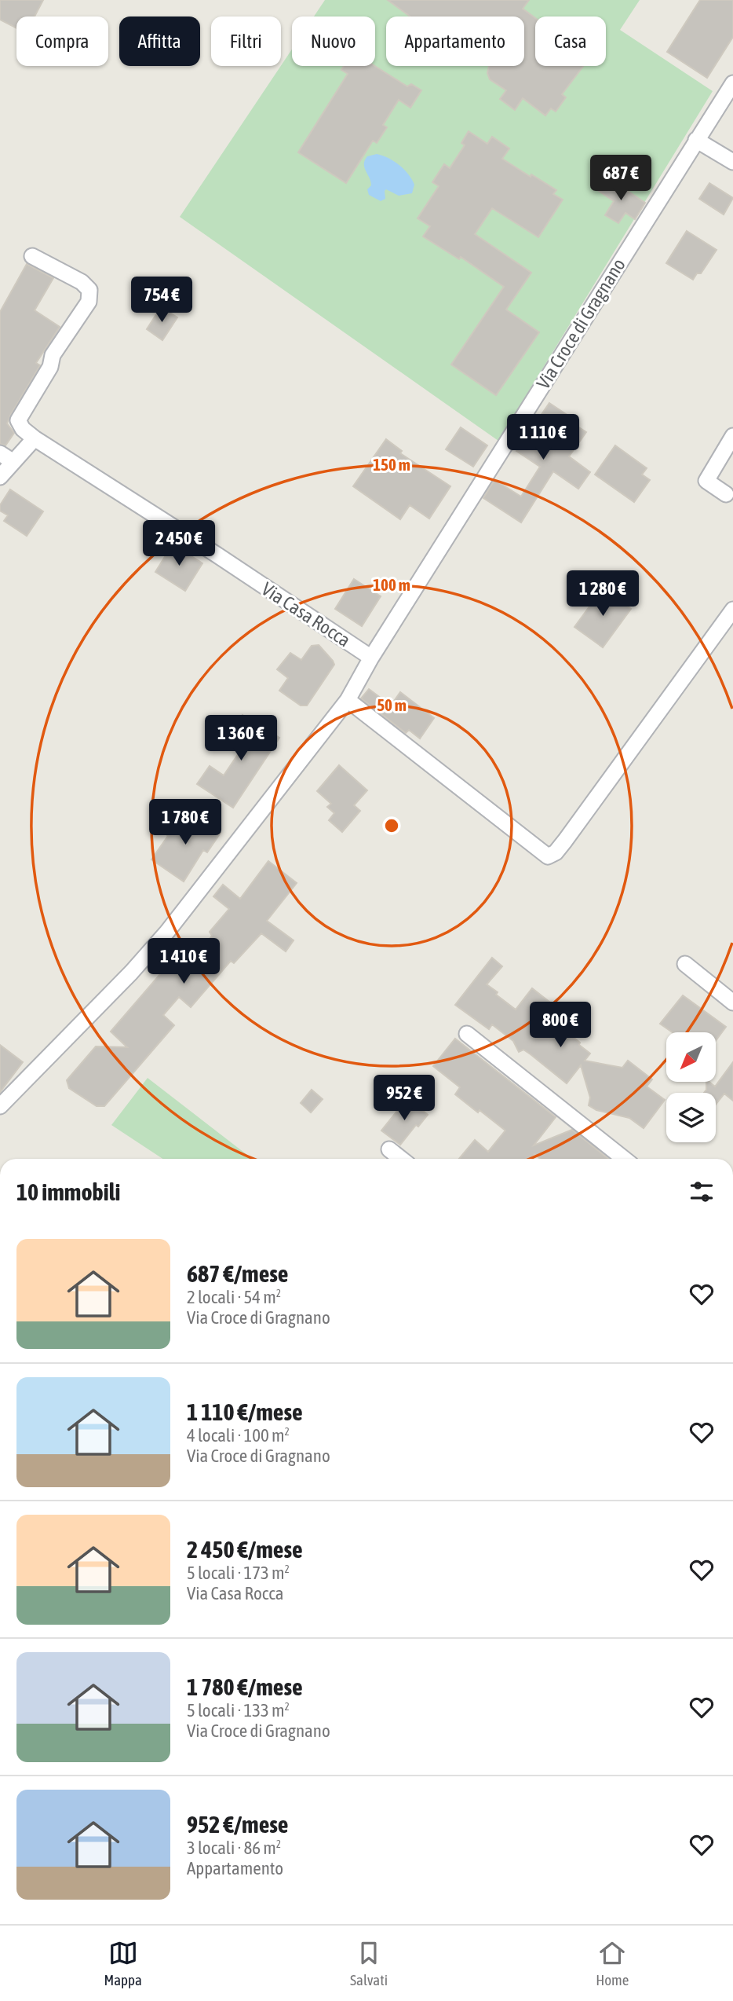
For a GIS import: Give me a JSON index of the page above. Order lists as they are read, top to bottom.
{
  "streets": {
    "street": ["Via Croce di Gragnano", "Via Casa Rocca"]
  },
  "crossings": [
    ["Via Croce di Gragnano", "Via Casa Rocca"]
  ],
  "north": "bottom left",
  "page": {
    "chip": [
      "Compra",
      "Affitta",
      "Filtri",
      "Nuovo",
      "Appartamento",
      "Casa"
    ],
    "price": [
      "687 €",
      "754 €",
      "1 110 €",
      "2 450 €",
      "1 280 €",
      "1 360 €",
      "1 780 €",
      "1 410 €",
      "800 €",
      "952 €"
    ],
    "heading": "10 immobili",
    "list": [
      {
        "name": "687 €/mese",
        "note": "2 locali · 54 m² · Via Croce di Gragnano"
      },
      {
        "name": "1 110 €/mese",
        "note": "4 locali · 100 m² · Via Croce di Gragnano"
      },
      {
        "name": "2 450 €/mese",
        "note": "5 locali · 173 m² · Via Casa Rocca"
      },
      {
        "name": "1 780 €/mese",
        "note": "5 locali · 133 m² · Via Croce di Gragnano"
      },
      {
        "name": "952 €/mese",
        "note": "3 locali · 86 m² · Appartamento"
      }
    ],
    "tabs": ["Mappa", "Salvati", "Home"]
  },
  "rings": ["150 m", "100 m", "50 m"]
}
